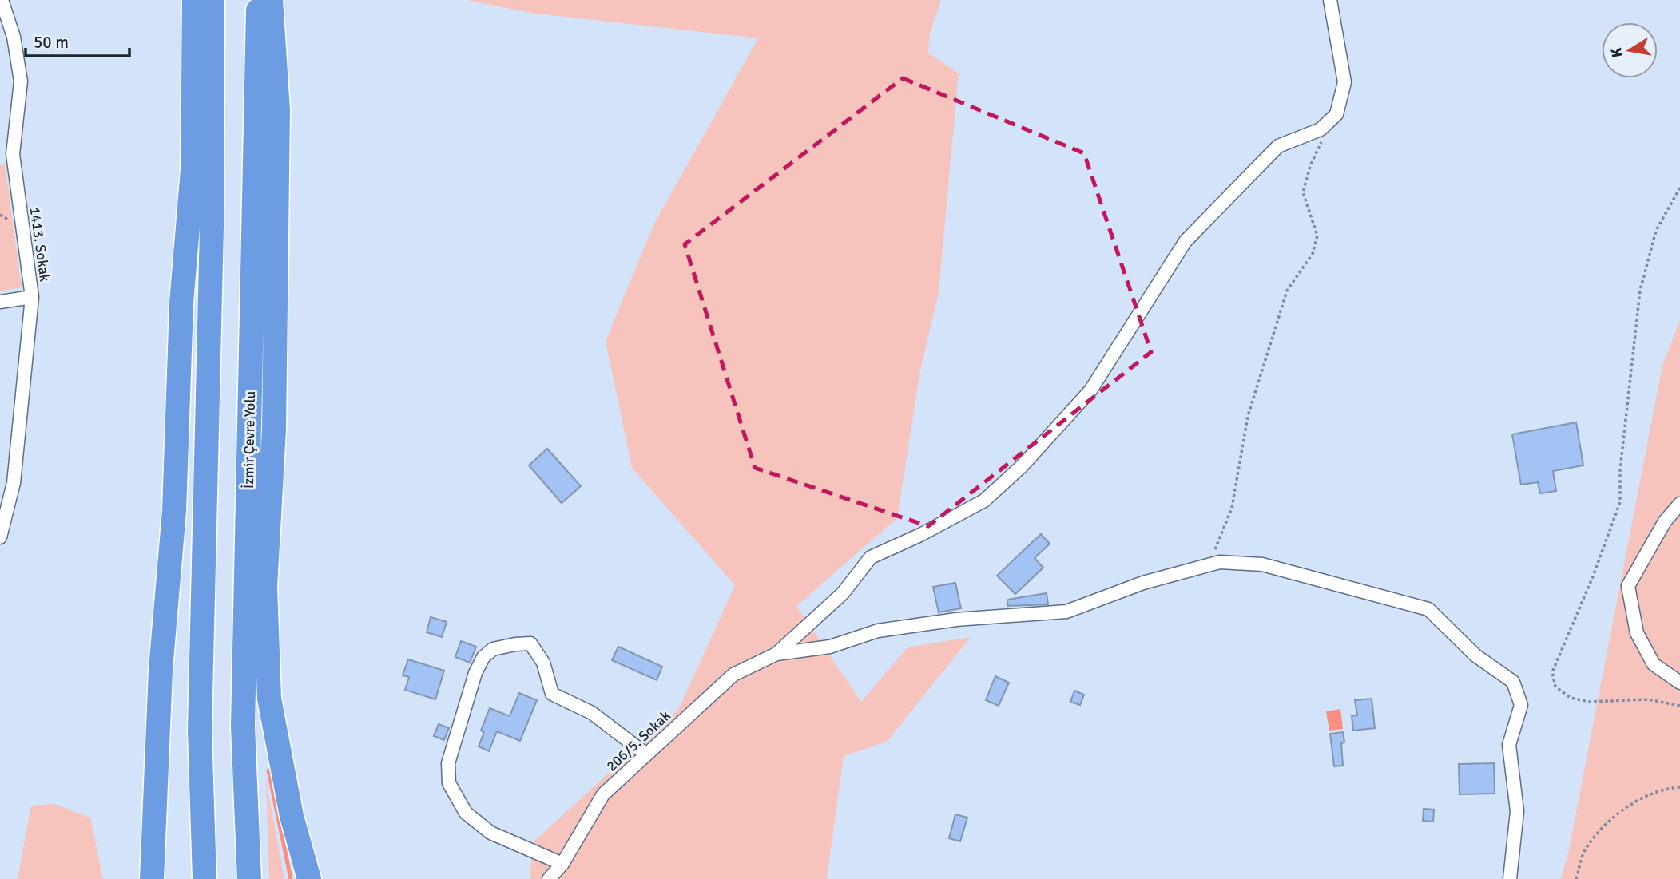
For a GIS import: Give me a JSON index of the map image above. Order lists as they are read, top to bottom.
{
  "streets": {
    "highway": ["İzmir Çevre Yolu"],
    "street": ["1413. Sokak", "206/5. Sokak"]
  },
  "scale_bar": "50 m",
  "north": "left"
}
